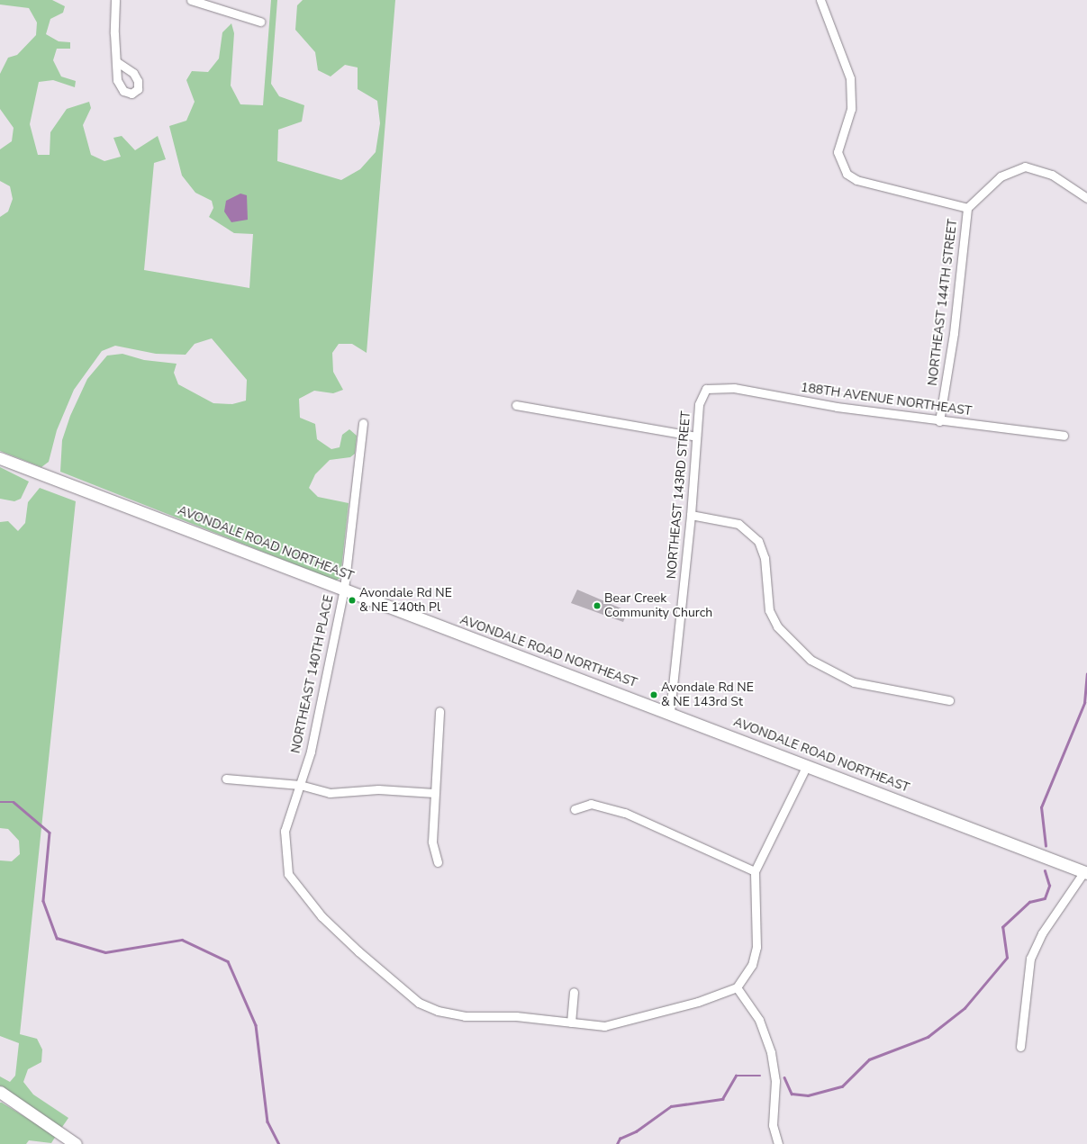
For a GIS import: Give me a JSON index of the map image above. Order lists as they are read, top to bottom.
{
  "streets": {
    "main road": ["AVONDALE ROAD NORTHEAST"],
    "street": [
      "NORTHEAST 144TH STREET",
      "188TH AVENUE NORTHEAST",
      "NORTHEAST 143RD STREET",
      "NORTHEAST 140TH PLACE"
    ]
  },
  "crossings": [
    ["NORTHEAST 144TH STREET", "188TH AVENUE NORTHEAST"],
    ["188TH AVENUE NORTHEAST", "NORTHEAST 143RD STREET"],
    ["NORTHEAST 143RD STREET", "AVONDALE ROAD NORTHEAST"],
    ["AVONDALE ROAD NORTHEAST", "NORTHEAST 140TH PLACE"]
  ],
  "places": ["Avondale Rd NE & NE 140th Pl", "Bear Creek Community Church", "Avondale Rd NE & NE 143rd St"]
}
